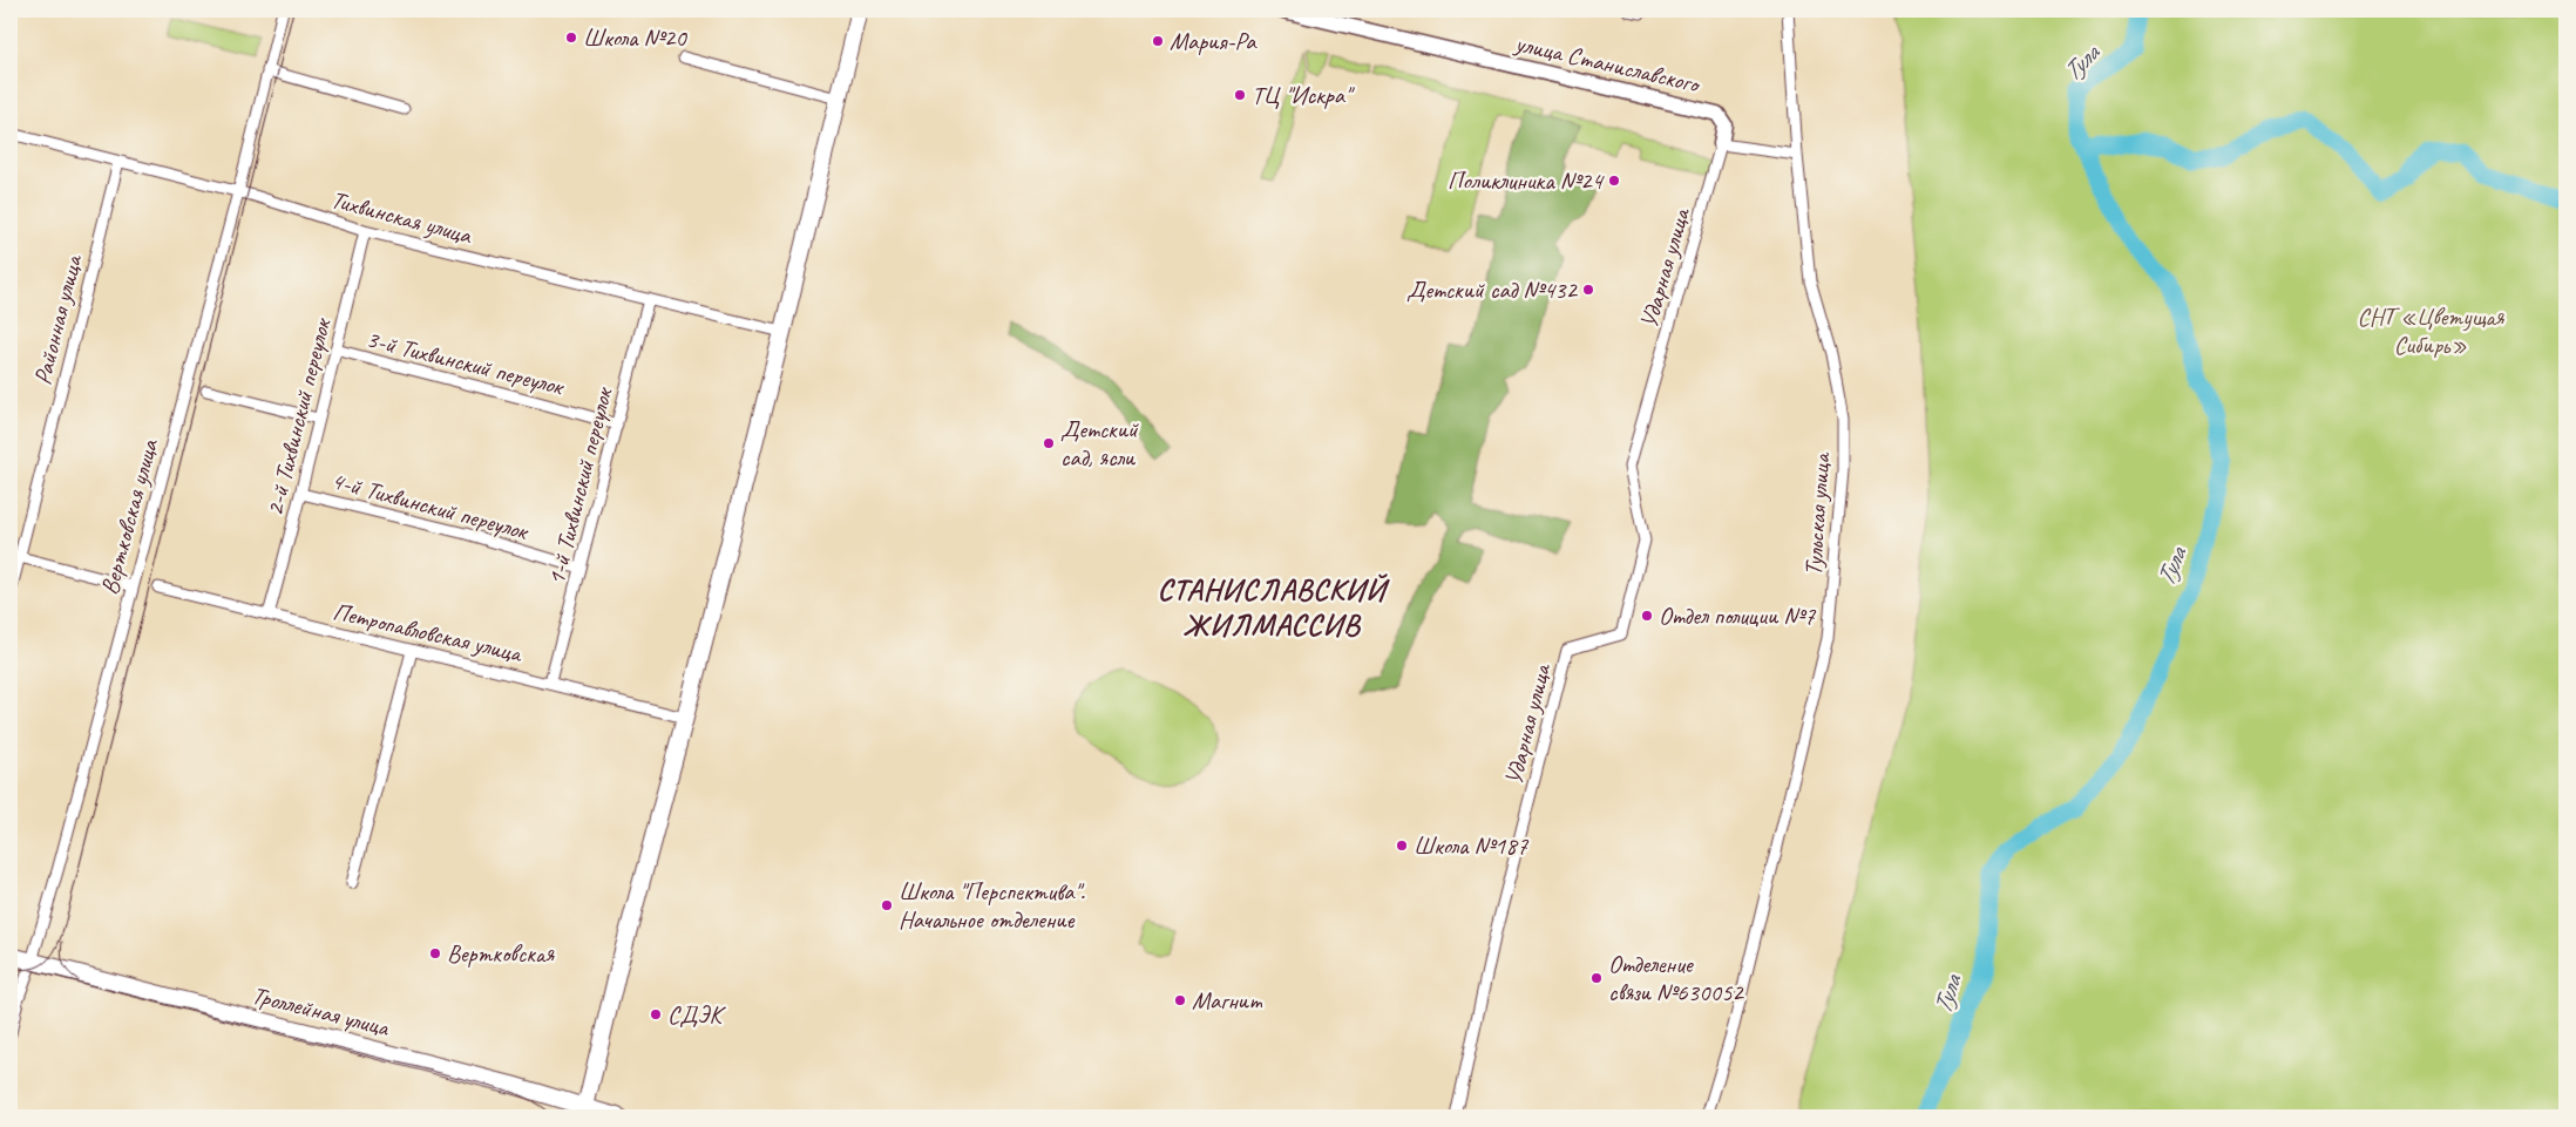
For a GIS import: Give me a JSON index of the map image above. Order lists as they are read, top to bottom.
{
  "streets": {
    "main road": ["Троллейная улица"],
    "street": [
      "улица Станиславского",
      "Тихвинская улица",
      "Ударная улица",
      "Районная улица",
      "3-й Тихвинский переулок",
      "2-й Тихвинский переулок",
      "1-й Тихвинский переулок",
      "4-й Тихвинский переулок",
      "Тульская улица",
      "Вертковская улица",
      "Петропавловская улица"
    ]
  },
  "crossings": [
    ["улица Станиславского", "Ударная улица"],
    ["Тихвинская улица", "Районная улица"],
    ["Тихвинская улица", "2-й Тихвинский переулок"],
    ["Тихвинская улица", "1-й Тихвинский переулок"],
    ["Тихвинская улица", "Вертковская улица"],
    ["3-й Тихвинский переулок", "2-й Тихвинский переулок"],
    ["3-й Тихвинский переулок", "1-й Тихвинский переулок"],
    ["2-й Тихвинский переулок", "4-й Тихвинский переулок"],
    ["2-й Тихвинский переулок", "Петропавловская улица"],
    ["1-й Тихвинский переулок", "4-й Тихвинский переулок"],
    ["1-й Тихвинский переулок", "Петропавловская улица"],
    ["Вертковская улица", "Троллейная улица"]
  ],
  "districts": ["СТАНИСЛАВСКИЙ ЖИЛМАССИВ"],
  "water": ["Тула"],
  "parks": ["СНТ «Цветущая Сибирь»"],
  "places": [
    "Школа №20",
    "Мария-Ра",
    "ТЦ \"Искра\"",
    "Поликлиника №24",
    "Детский сад №432",
    "Детский сад, ясли",
    "Отдел полиции №7",
    "Школа №187",
    "Школа \"Перспектива\". Начальное отделение",
    "Вертковская",
    "Отделение связи №630052",
    "Магнит",
    "СДЭК"
  ]
}
